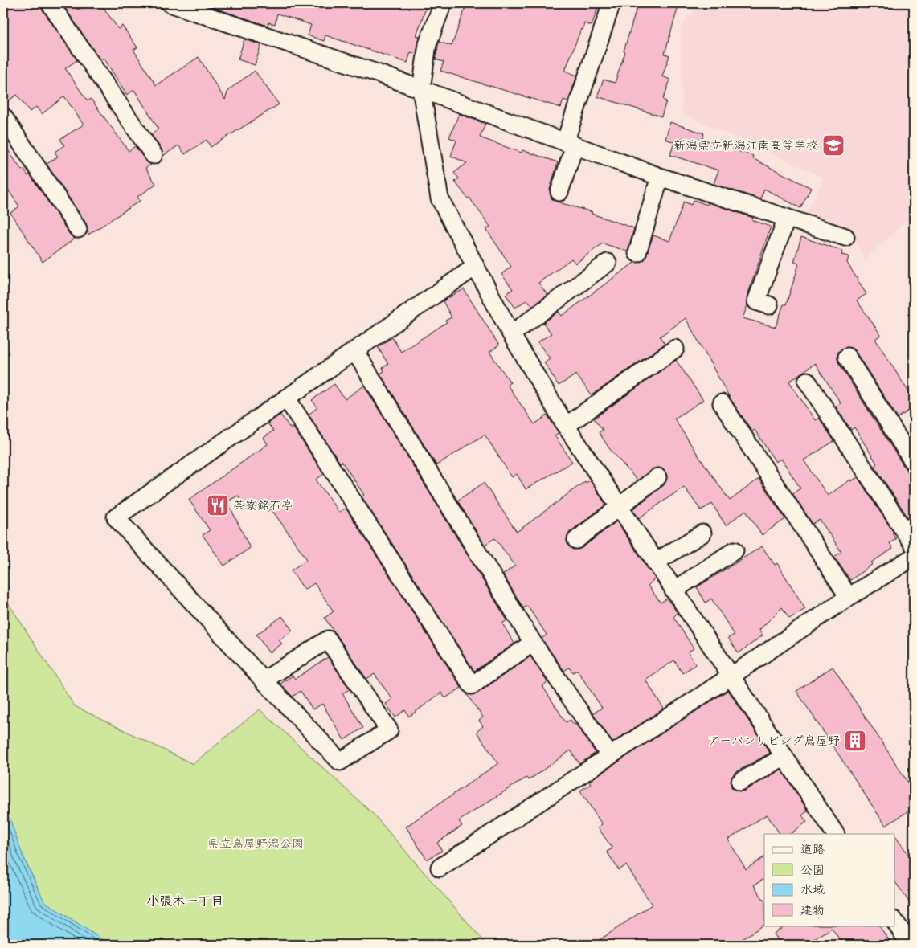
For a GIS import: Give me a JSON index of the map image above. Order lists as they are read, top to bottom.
{
  "districts": ["小張木一丁目"],
  "parks": ["県立鳥屋野潟公園"],
  "places": {
    "school or university": ["新潟県立新潟江南高等学校"],
    "restaurant": ["茶寮銘石亭"],
    "building": ["アーバンリビング鳥屋野"]
  },
  "legend": [
    "道路",
    "公園",
    "水域",
    "建物"
  ]
}
